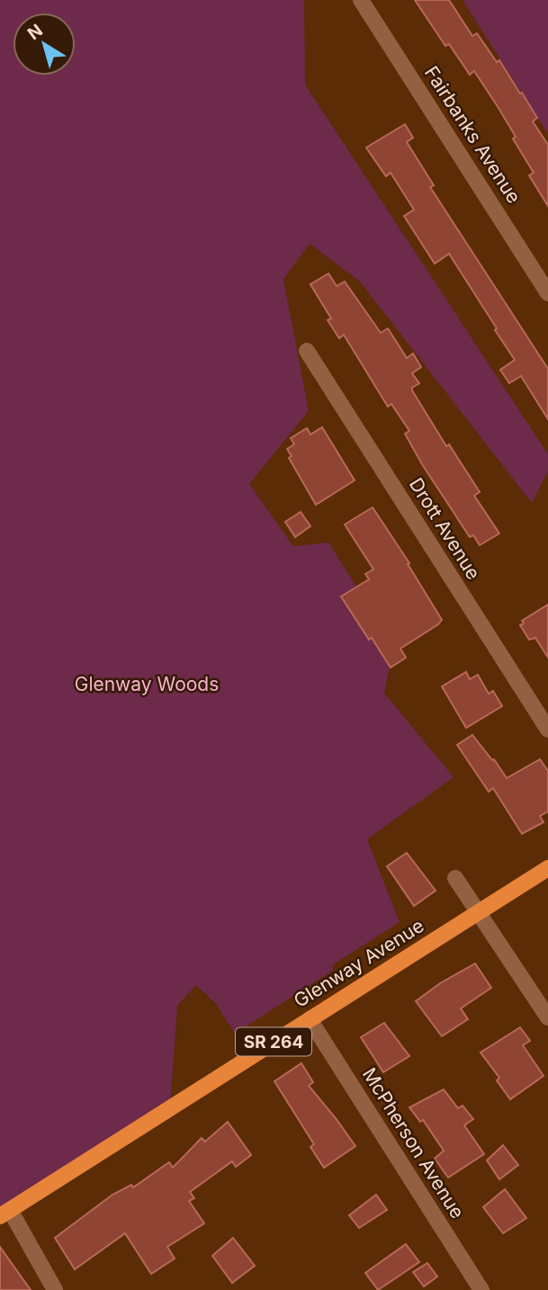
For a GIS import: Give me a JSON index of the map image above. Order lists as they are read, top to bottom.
{
  "streets": {
    "main road": ["Glenway Avenue", "SR 264"],
    "street": ["Fairbanks Avenue", "Drott Avenue", "McPherson Avenue"]
  },
  "crossings": [
    ["Glenway Avenue", "McPherson Avenue"]
  ],
  "parks": ["Glenway Woods"],
  "north": "top left"
}
